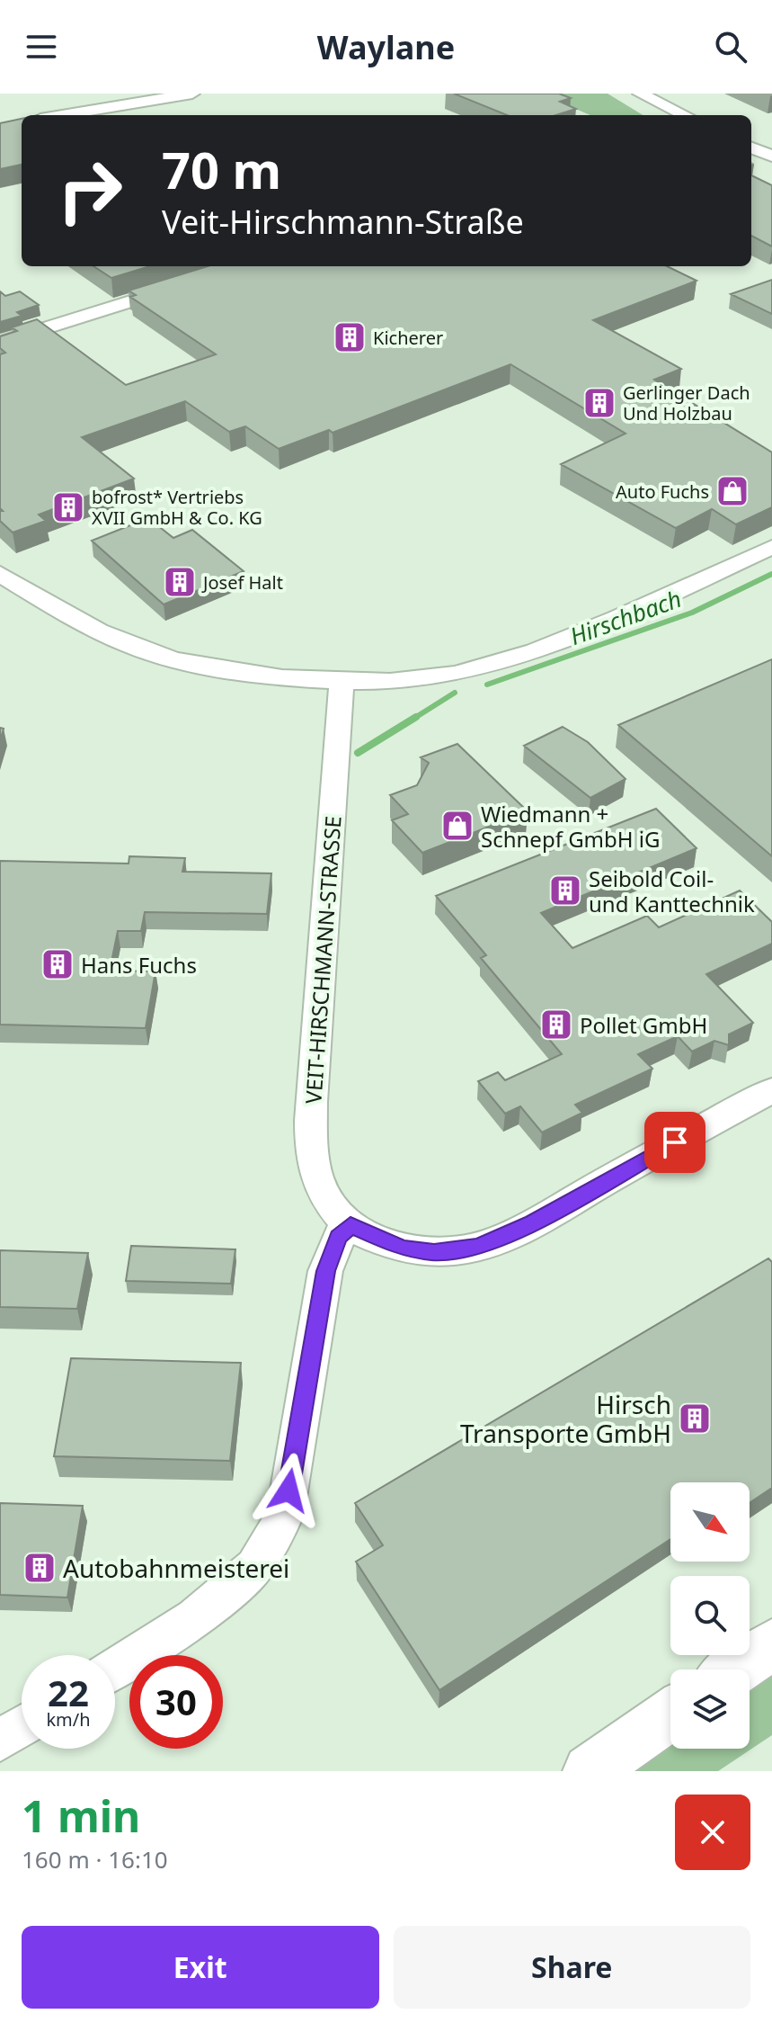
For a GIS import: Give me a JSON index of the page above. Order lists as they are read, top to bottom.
{
  "streets": {
    "street": ["VEIT-HIRSCHMANN-STRASSE"]
  },
  "water": ["Hirschbach"],
  "places": {
    "building": [
      "Kicherer",
      "Gerlinger Dach Und Holzbau",
      "bofrost* Vertriebs XVII GmbH & Co. KG",
      "Josef Halt",
      "Seibold Coil- und Kanttechnik",
      "Hans Fuchs",
      "Pollet GmbH",
      "Hirsch Transporte GmbH",
      "Autobahnmeisterei"
    ],
    "shop": ["Auto Fuchs", "Wiedmann + Schnepf GmbH iG"]
  },
  "north": "bottom right",
  "page": {
    "header": "Waylane",
    "turn": ["70 m", "Veit-Hirschmann-Straße"],
    "speed": "22 km/h",
    "limit": "30",
    "heading": ["1 min", "160 m · 16:10"],
    "buttons": ["Exit", "Share"]
  }
}
